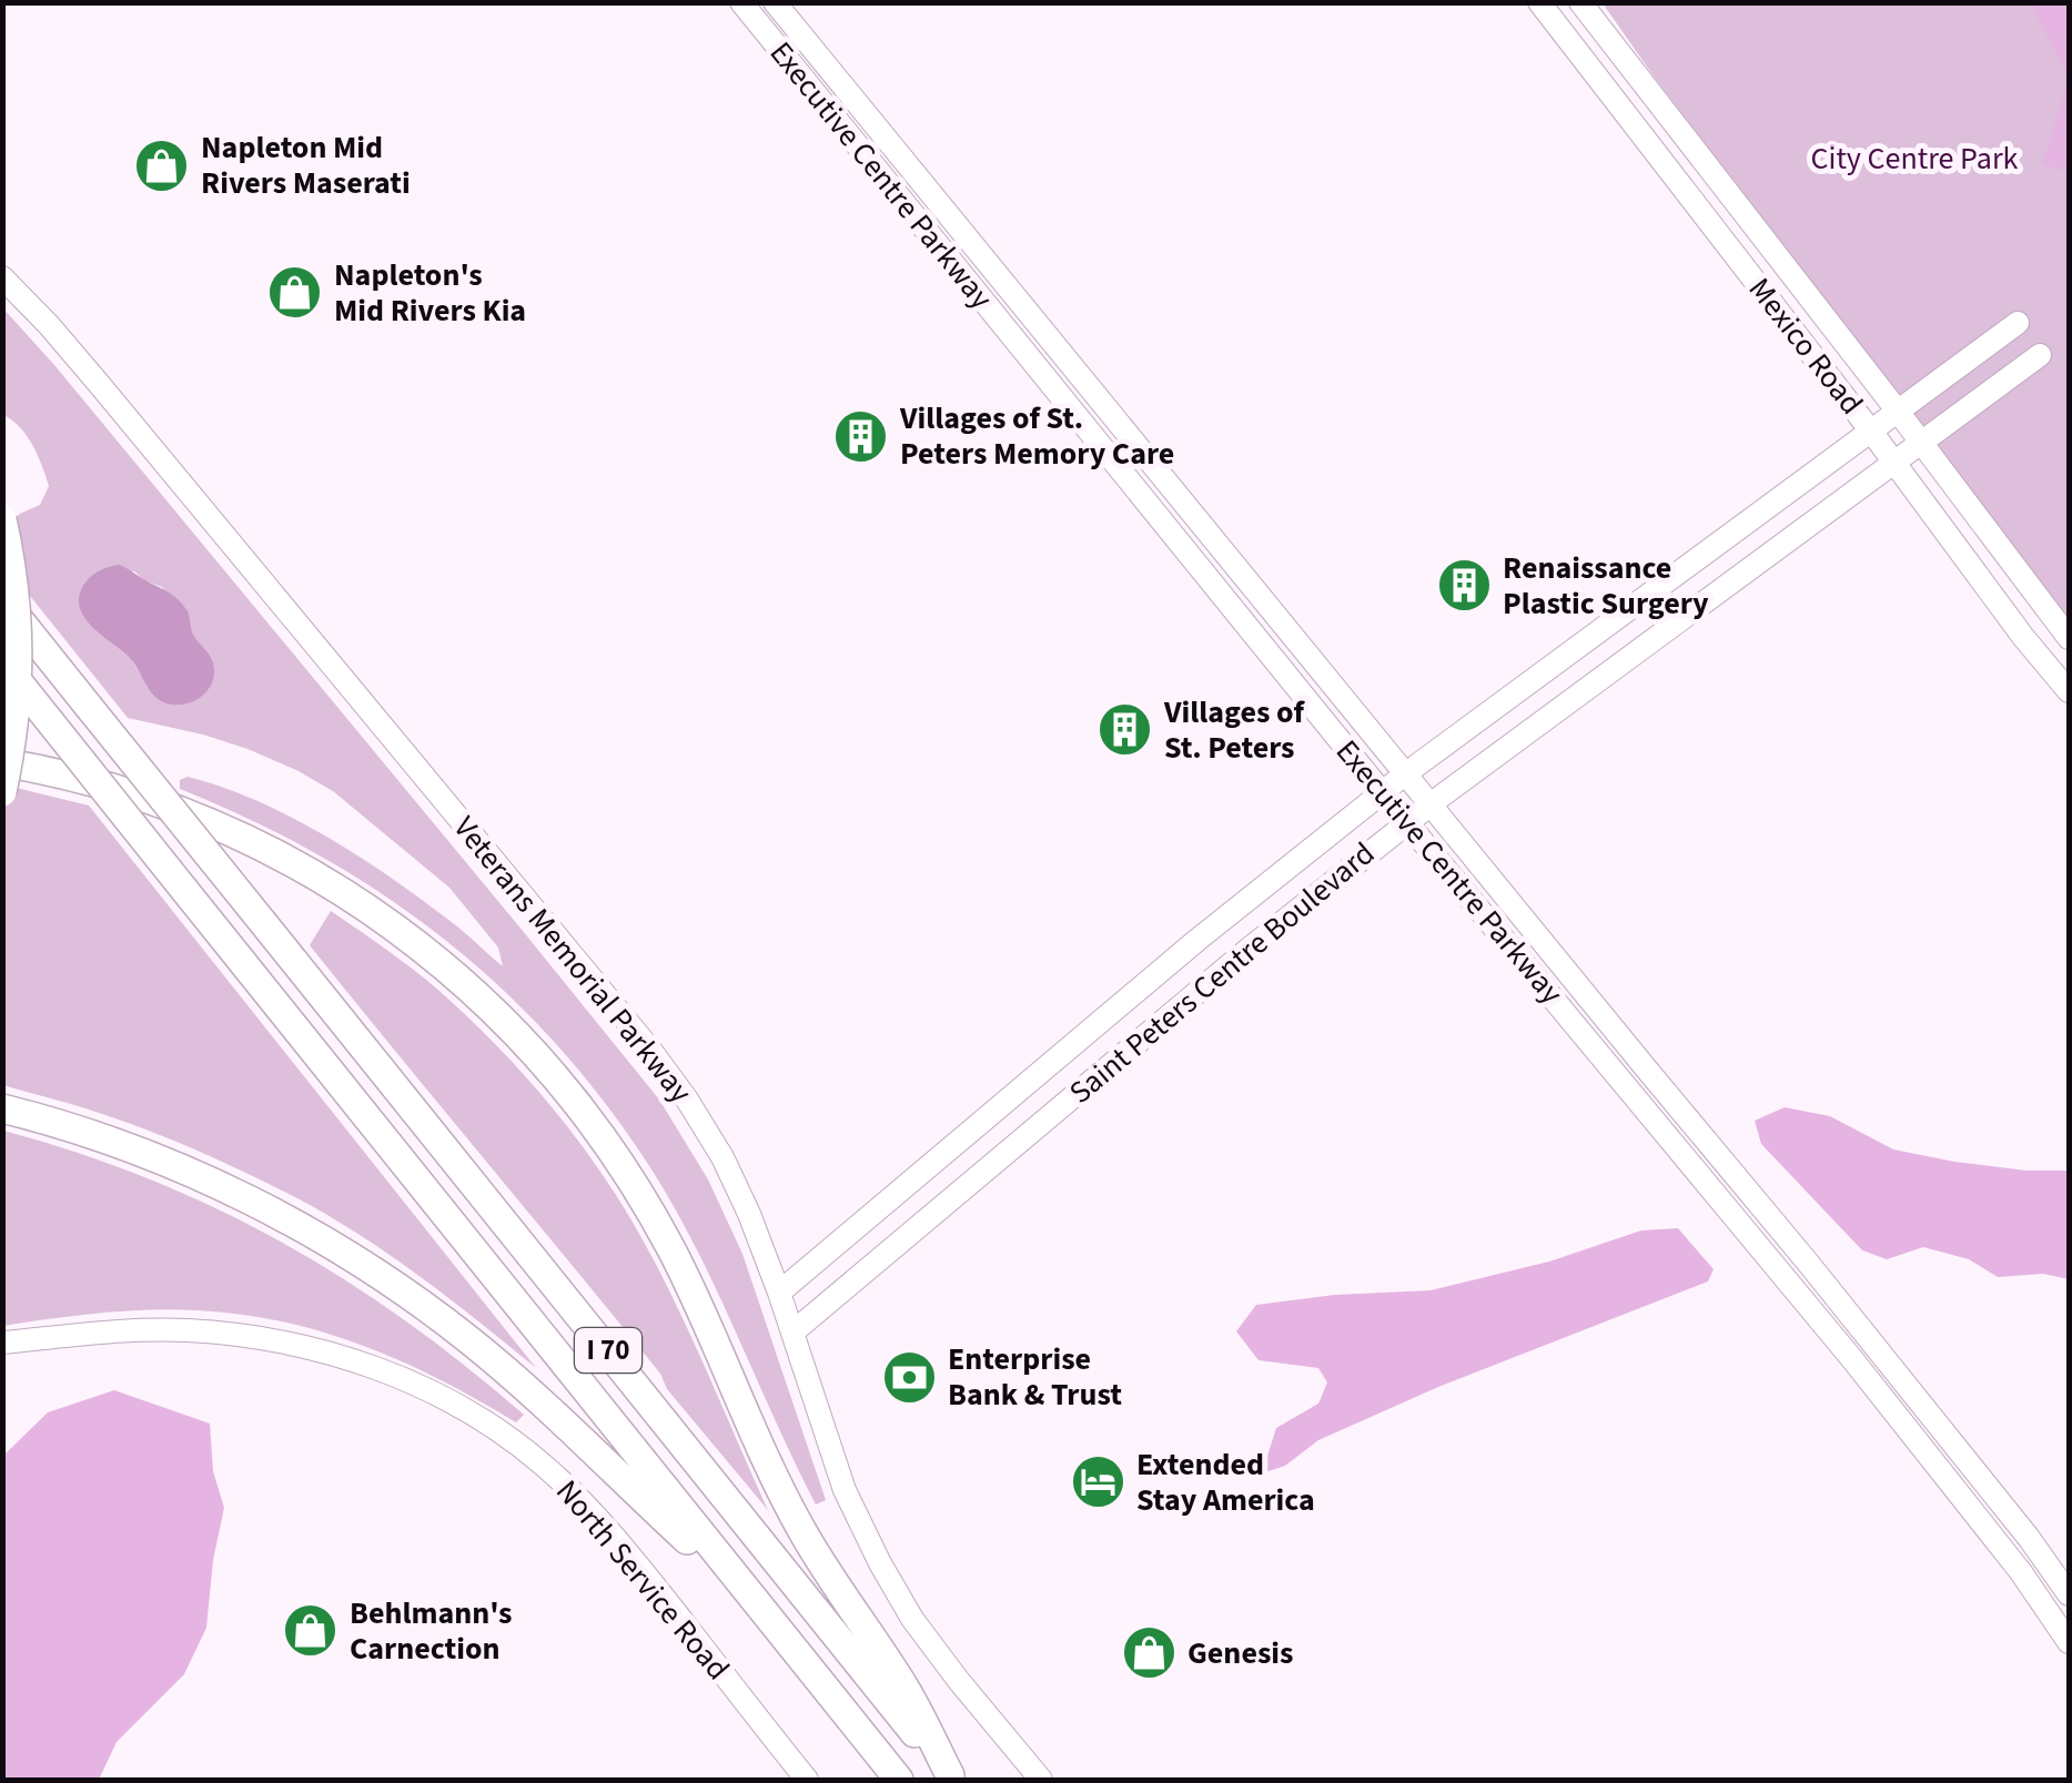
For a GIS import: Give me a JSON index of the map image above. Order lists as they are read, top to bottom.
{
  "streets": {
    "highway": ["I 70"],
    "street": [
      "Executive Centre Parkway",
      "Mexico Road",
      "Veterans Memorial Parkway",
      "Saint Peters Centre Boulevard",
      "North Service Road"
    ]
  },
  "crossings": [
    ["Executive Centre Parkway", "Saint Peters Centre Boulevard"],
    ["Mexico Road", "Saint Peters Centre Boulevard"],
    ["Veterans Memorial Parkway", "Saint Peters Centre Boulevard"]
  ],
  "parks": ["City Centre Park"],
  "places": {
    "shop": [
      "Napleton Mid Rivers Maserati",
      "Napleton's Mid Rivers Kia",
      "Behlmann's Carnection",
      "Genesis"
    ],
    "building": ["Villages of St. Peters Memory Care", "Renaissance Plastic Surgery", "Villages of St. Peters"],
    "bank": ["Enterprise Bank & Trust"],
    "hotel": ["Extended Stay America"]
  }
}
